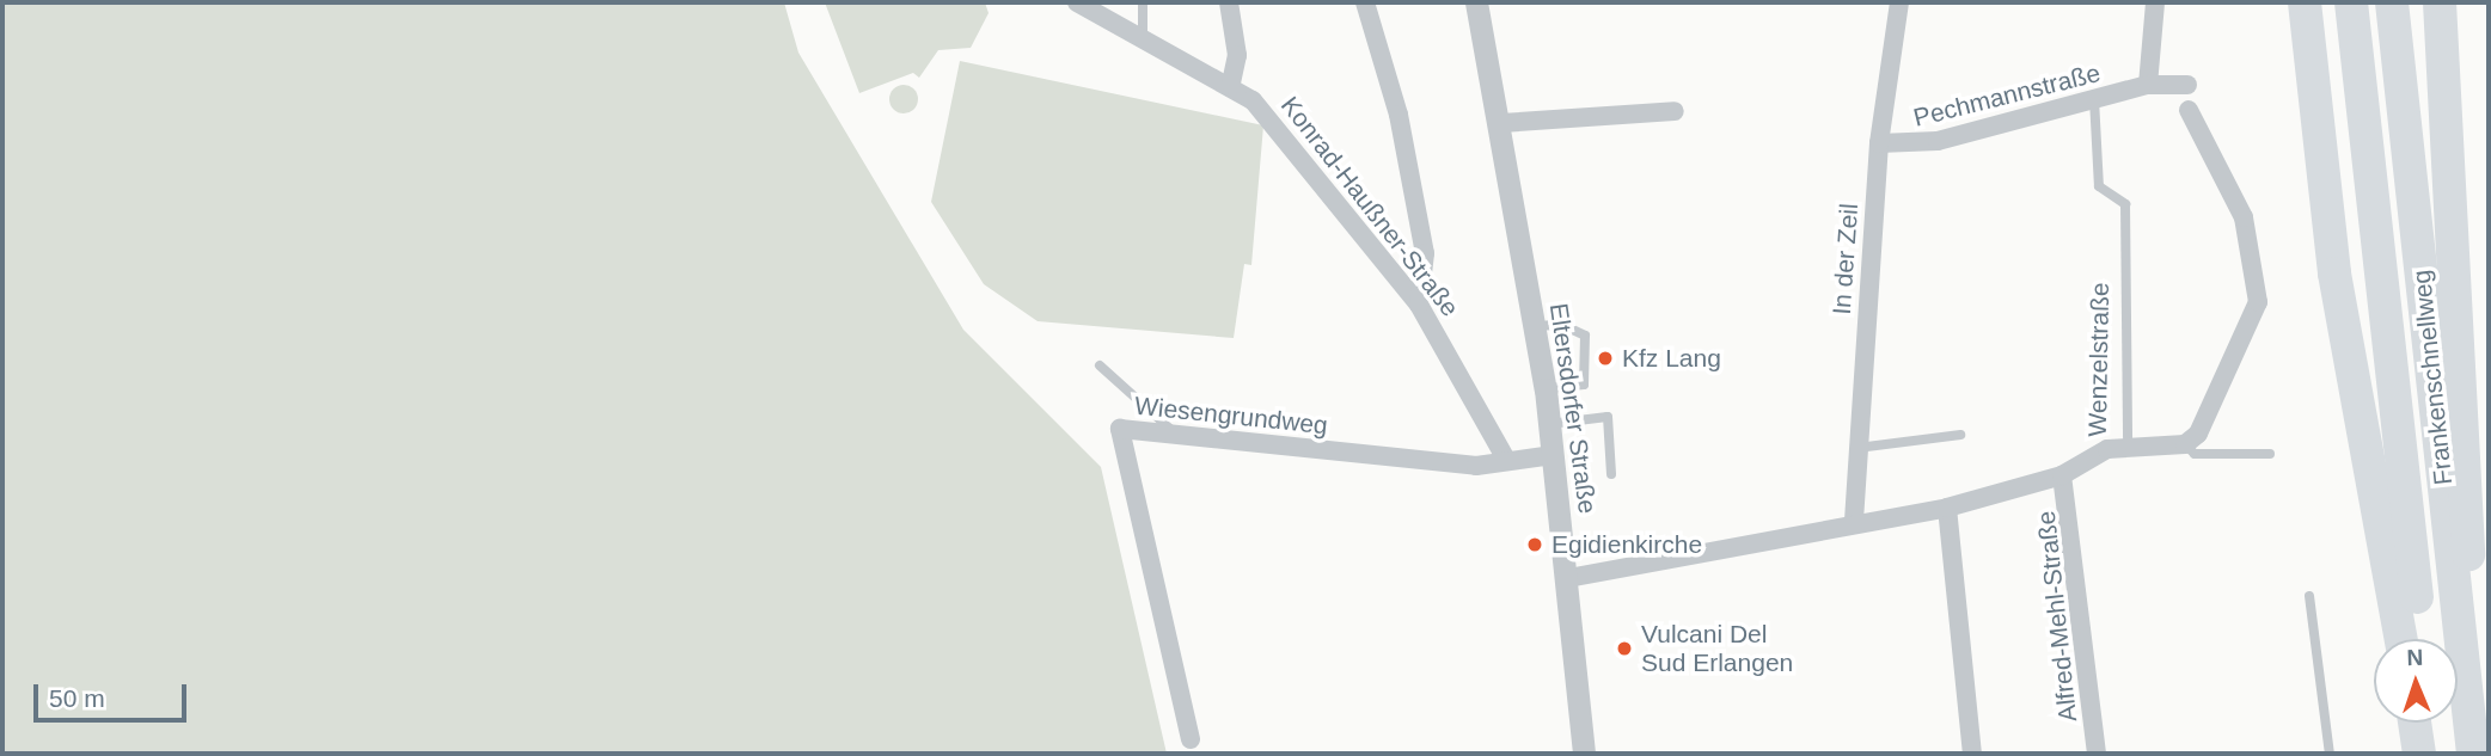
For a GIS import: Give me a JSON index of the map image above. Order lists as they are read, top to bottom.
{
  "streets": {
    "highway": ["Frankenschnellweg"],
    "street": [
      "Pechmannstraße",
      "Konrad-Haußner-Straße",
      "In der Zeil",
      "Wenzelstraße",
      "Eltersdorfer Straße",
      "Wiesengrundweg",
      "Alfred-Mehl-Straße"
    ]
  },
  "crossings": [
    ["Pechmannstraße", "In der Zeil"],
    ["Pechmannstraße", "Wenzelstraße"],
    ["Konrad-Haußner-Straße", "Wiesengrundweg"],
    ["In der Zeil", "Wenzelstraße"],
    ["Wenzelstraße", "Eltersdorfer Straße"],
    ["Wenzelstraße", "Alfred-Mehl-Straße"],
    ["Eltersdorfer Straße", "Wiesengrundweg"]
  ],
  "places": ["Kfz Lang", "Egidienkirche", "Vulcani Del Sud Erlangen"],
  "scale_bar": "50 m",
  "north": "top"
}
